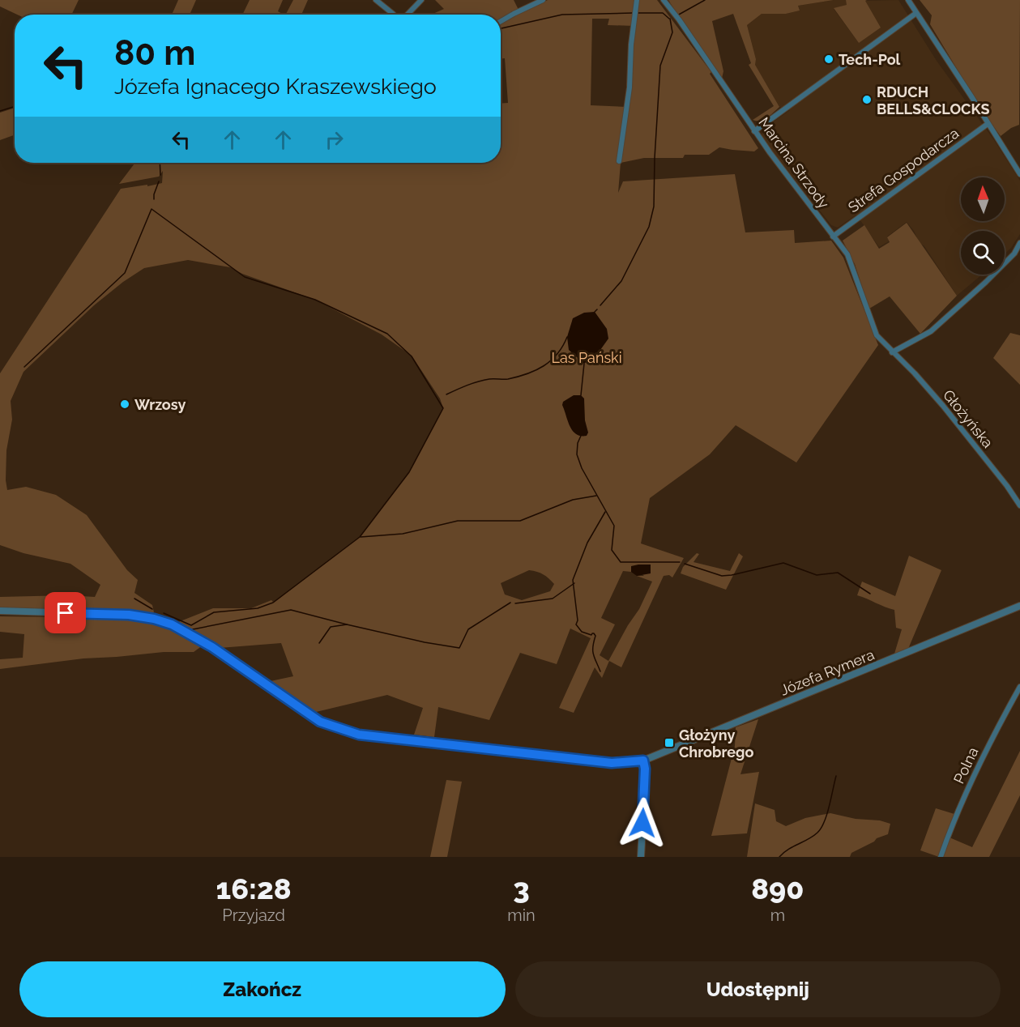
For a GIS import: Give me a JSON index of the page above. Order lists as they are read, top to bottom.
{
  "streets": {
    "street": [
      "Marcina Strzody",
      "Strefa Gospodarcza",
      "Głożyńska",
      "Józefa Rymera",
      "Polna"
    ]
  },
  "crossings": [
    ["Marcina Strzody", "Strefa Gospodarcza"],
    ["Marcina Strzody", "Głożyńska"]
  ],
  "parks": ["Las Pański"],
  "places": {
    "other": ["Tech-Pol", "RDUCH BELLS&CLOCKS", "Wrzosy"],
    "transit": ["Głożyny Chrobrego"]
  },
  "north": "top",
  "page": {
    "turn": ["80 m", "Józefa Ignacego Kraszewskiego"],
    "eta": [
      "16:28",
      "Przyjazd",
      "3",
      "min",
      "890",
      "m"
    ],
    "buttons": ["Zakończ", "Udostępnij"]
  }
}
